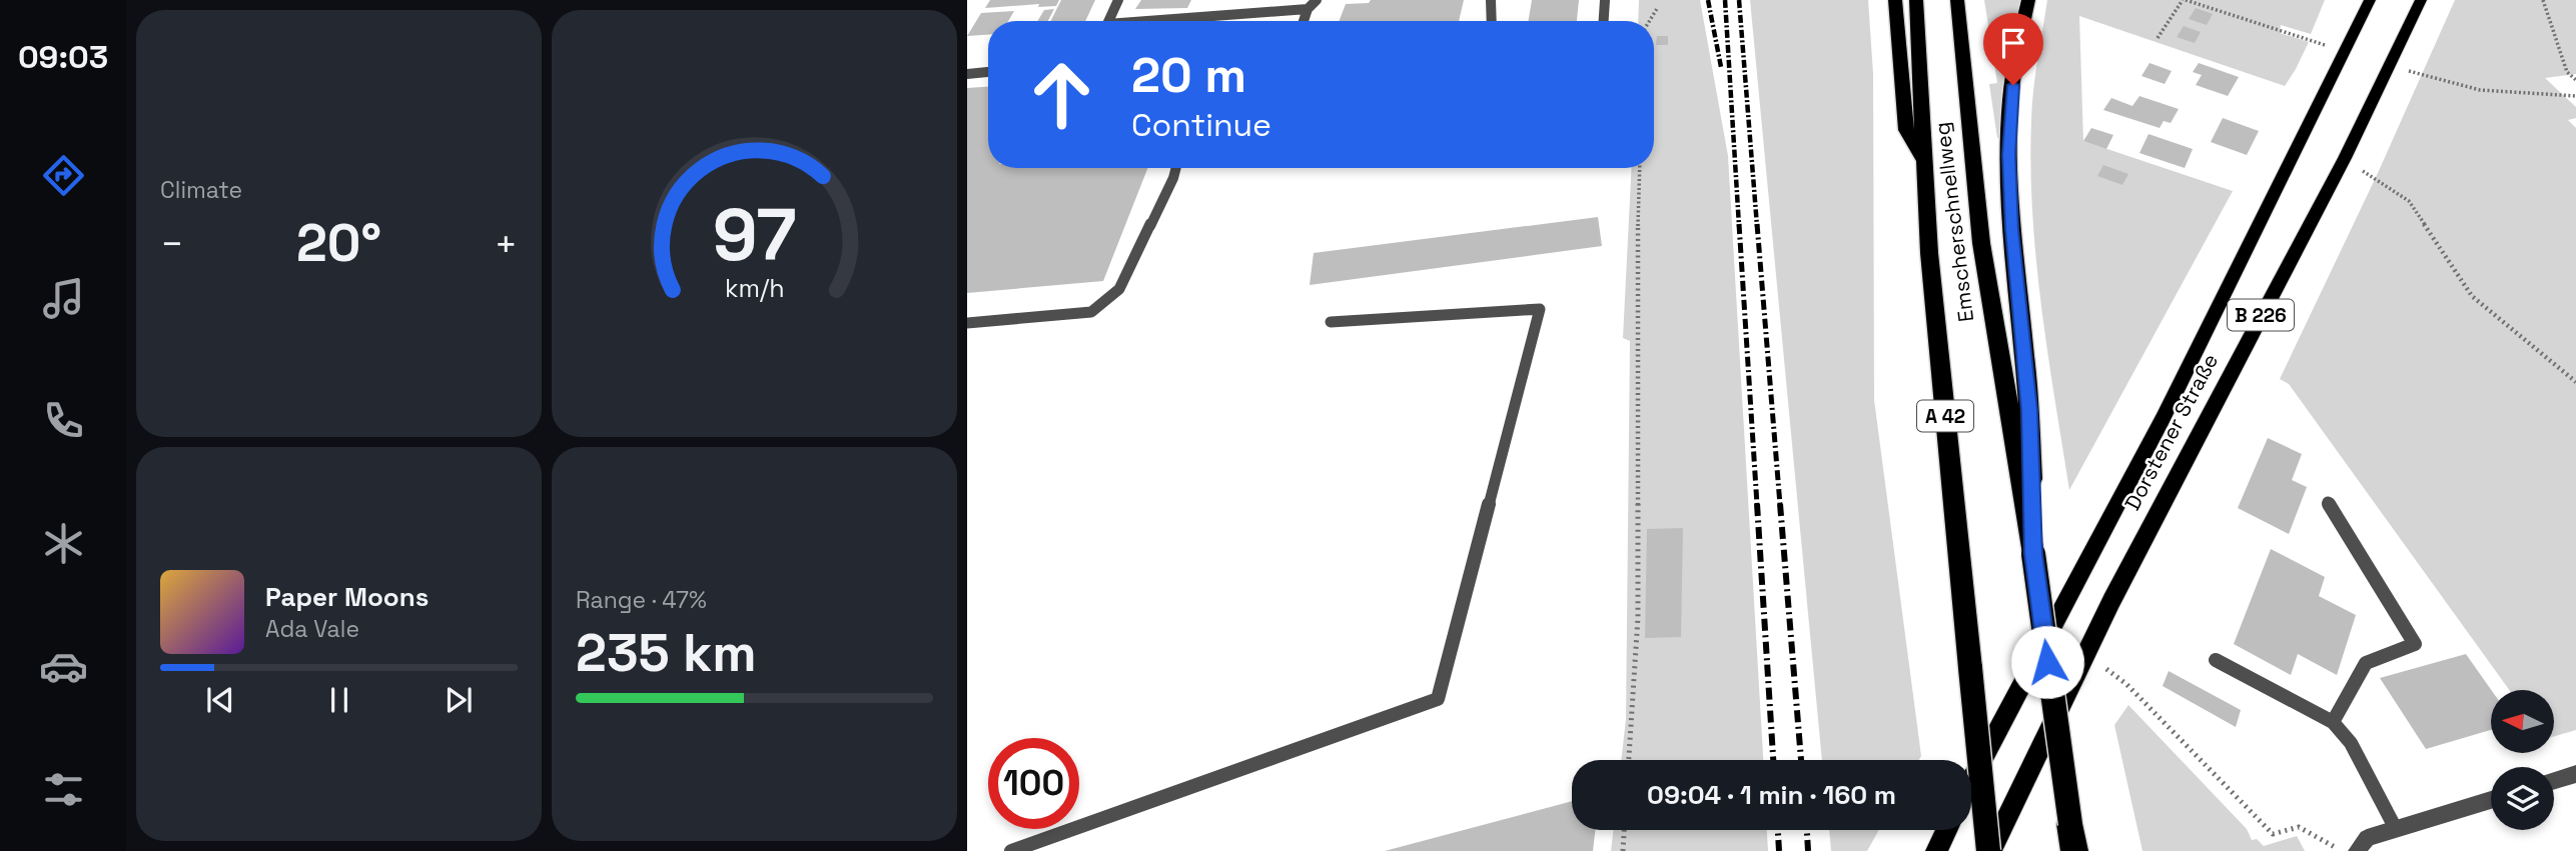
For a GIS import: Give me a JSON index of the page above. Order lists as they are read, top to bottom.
{
  "streets": {
    "highway": ["Emscherschnellweg", "A 42"],
    "main road": ["B 226", "Dorstener Straße"]
  },
  "crossings": [
    ["Emscherschnellweg", "A 42"],
    ["Emscherschnellweg", "Dorstener Straße"]
  ],
  "north": "left",
  "page": {
    "tabs": "09:03",
    "tile": [
      "Climate",
      ["Range · 47%", "235 km"]
    ],
    "turn": ["20 m", "Continue"],
    "heat": ["−", "20°", "+"],
    "song": ["Paper Moons", "Ada Vale"],
    "limit": "100",
    "trip": "09:04 · 1 min · 160 m",
    "gauge": ["97", "km/h"]
  }
}
